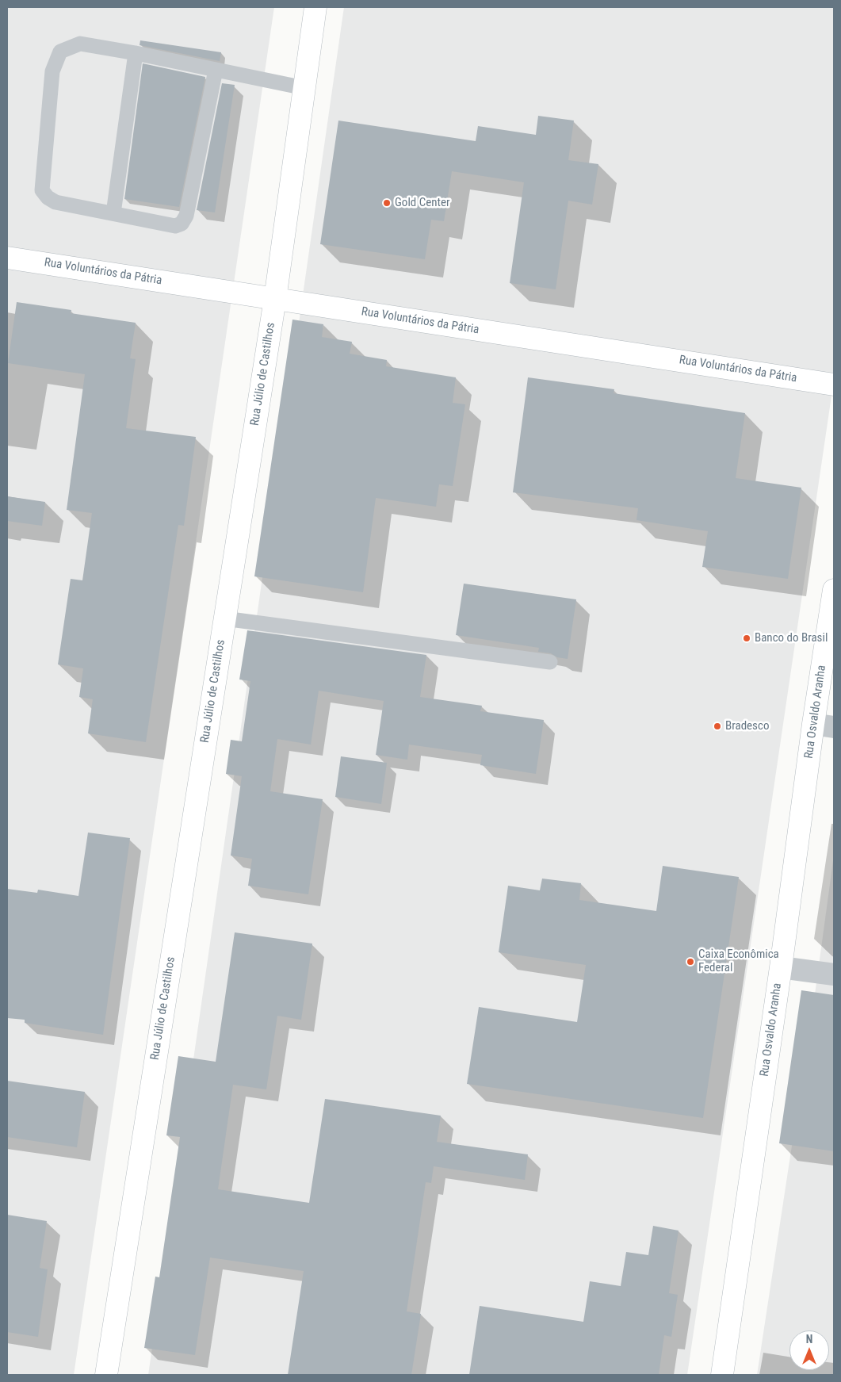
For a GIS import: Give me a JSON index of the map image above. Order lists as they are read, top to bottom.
{
  "streets": {
    "main road": ["Rua Voluntários da Pátria", "Rua Júlio de Castilhos", "Rua Osvaldo Aranha"]
  },
  "crossings": [
    ["Rua Voluntários da Pátria", "Rua Júlio de Castilhos"]
  ],
  "places": [
    "Gold Center",
    "Banco do Brasil",
    "Bradesco",
    "Caixa Econômica Federal"
  ],
  "north": "top"
}
